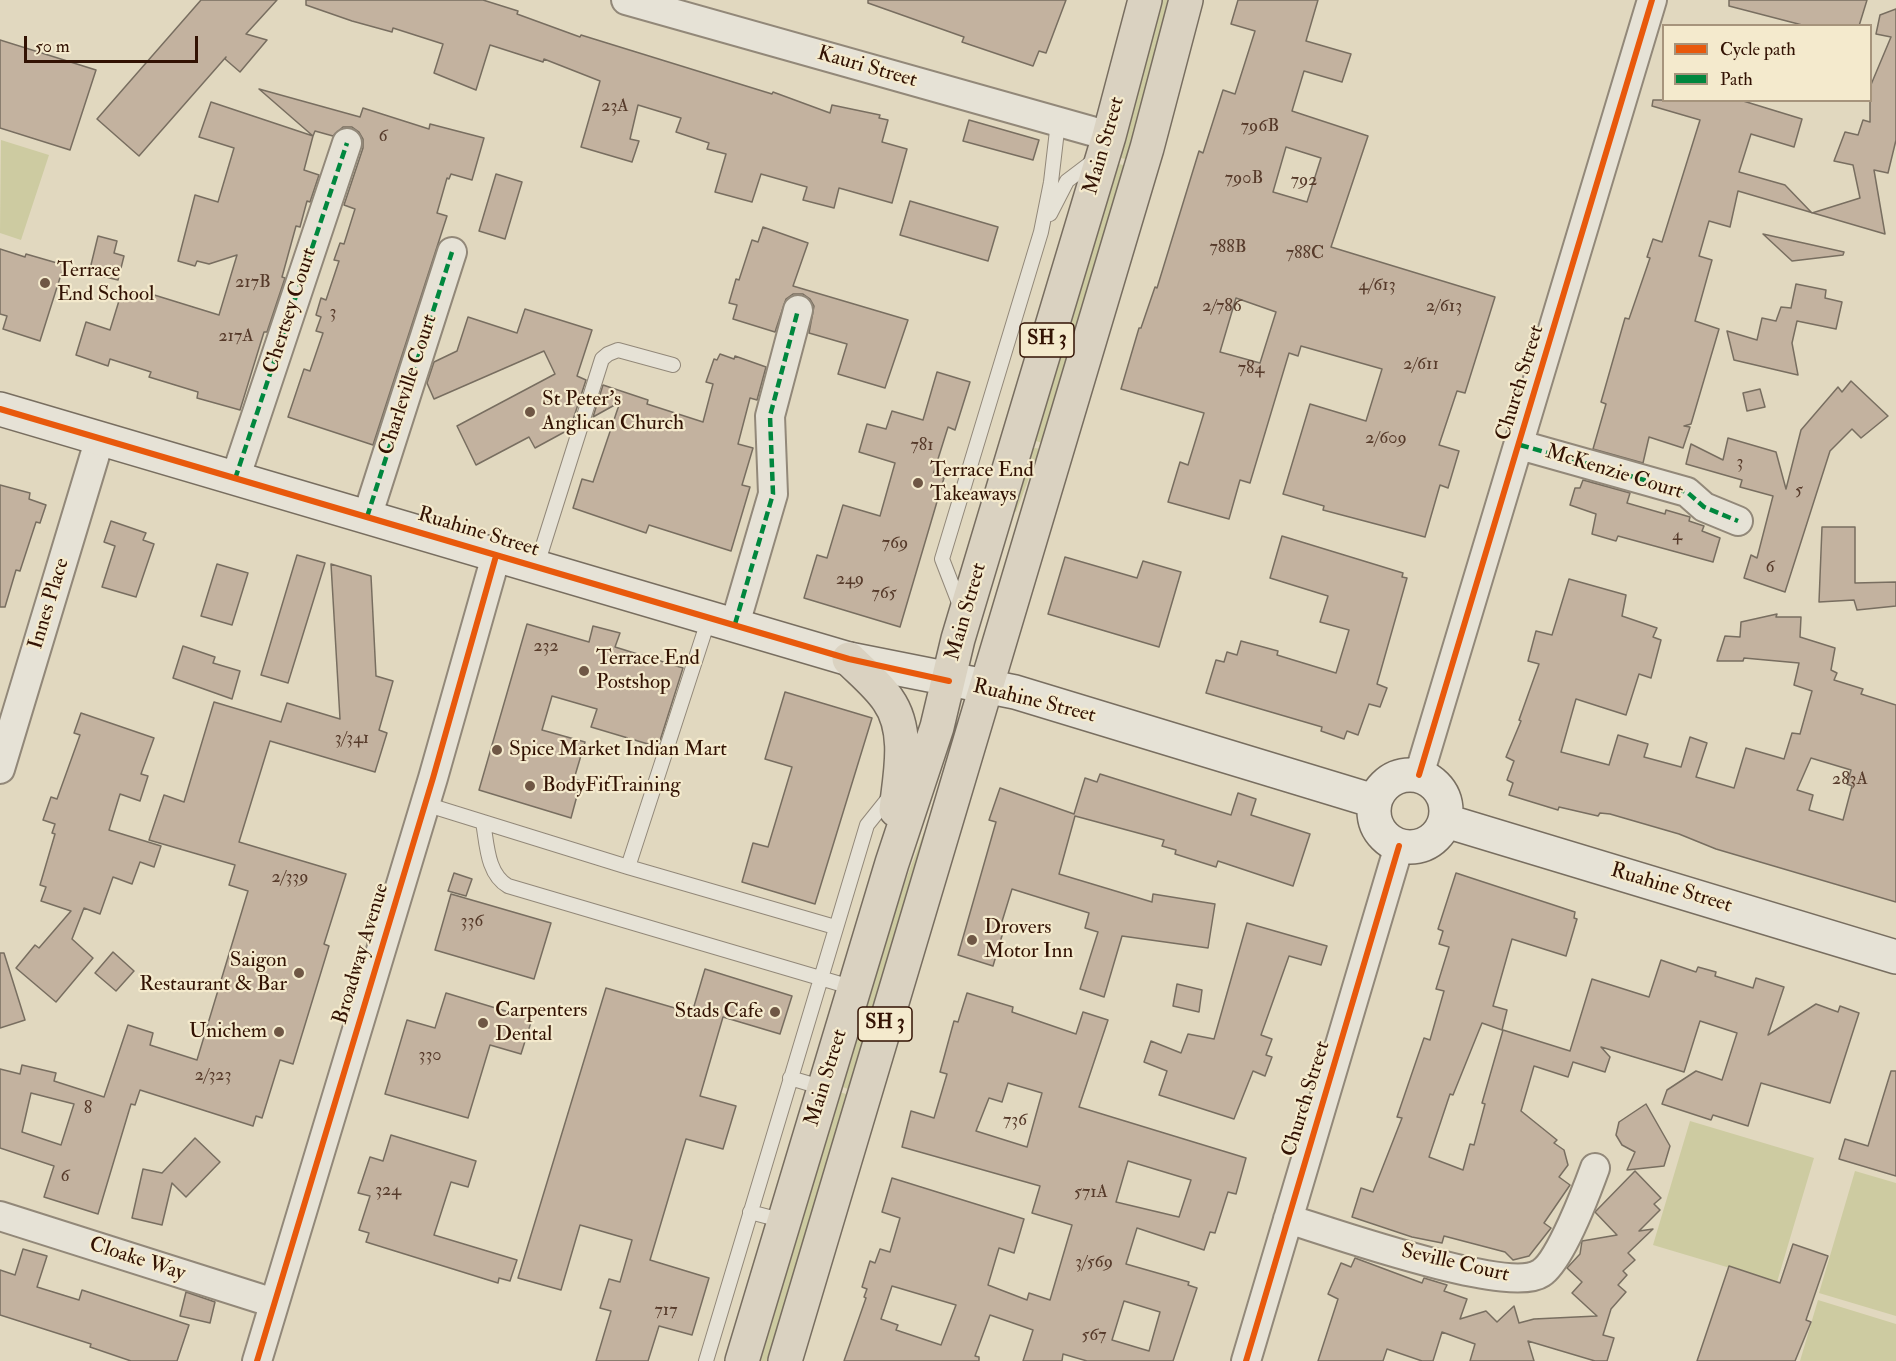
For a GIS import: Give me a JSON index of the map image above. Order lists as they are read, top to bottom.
{
  "streets": {
    "highway": ["Main Street", "SH 3"],
    "street": [
      "Kauri Street",
      "Chertsey Court",
      "Church Street",
      "Charleville Court",
      "McKenzie Court",
      "Ruahine Street",
      "Innes Place",
      "Broadway Avenue",
      "Cloake Way",
      "Seville Court"
    ]
  },
  "crossings": [
    ["Kauri Street", "Main Street"],
    ["Main Street", "Ruahine Street"],
    ["Chertsey Court", "Ruahine Street"],
    ["Church Street", "McKenzie Court"],
    ["Church Street", "Ruahine Street"],
    ["Church Street", "Seville Court"],
    ["Charleville Court", "Ruahine Street"],
    ["Ruahine Street", "Innes Place"],
    ["Ruahine Street", "Broadway Avenue"],
    ["Broadway Avenue", "Cloake Way"]
  ],
  "places": [
    "Terrace End School",
    "St Peter's Anglican Church",
    "Terrace End Takeaways",
    "Terrace End Postshop",
    "Spice Market Indian Mart",
    "BodyFitTraining",
    "Drovers Motor Inn",
    "Saigon Restaurant & Bar",
    "Stads Cafe",
    "Carpenters Dental",
    "Unichem"
  ],
  "house_numbers": [
    "23A",
    "796B",
    "6",
    "790B",
    "792",
    "788B",
    "788C",
    "217B",
    "4/613",
    "2/786",
    "2/613",
    "3",
    "217A",
    "2/611",
    "784",
    "2/609",
    "781",
    "3",
    "5",
    "4",
    "769",
    "6",
    "249",
    "765",
    "232",
    "3/341",
    "283A",
    "2/339",
    "336",
    "330",
    "2/323",
    "8",
    "736",
    "6",
    "324",
    "571A",
    "3/569",
    "717",
    "567"
  ],
  "legend": ["Cycle path", "Path"],
  "scale_bar": "50 m"
}
